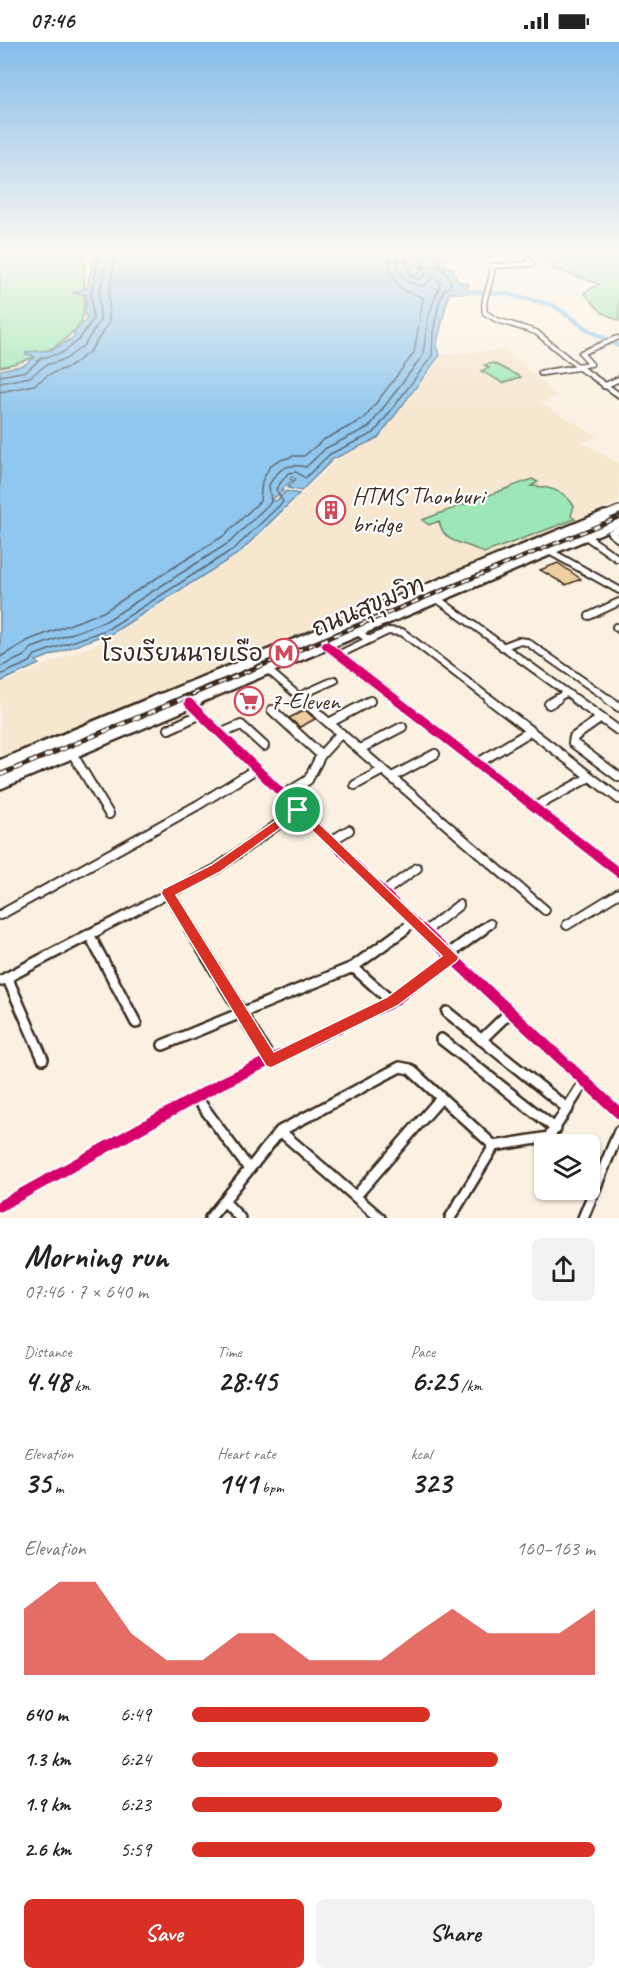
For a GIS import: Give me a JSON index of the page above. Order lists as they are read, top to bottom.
{
  "streets": {
    "highway": ["ถนนสุขุมวิท"]
  },
  "places": {
    "building": ["HTMS Thonburi bridge"],
    "metro station": ["โรงเรียนนายเรือ"],
    "supermarket": ["7-Eleven"]
  },
  "page": {
    "status": "07:46",
    "heading": ["Morning run", "07:46 · 7 × 640 m"],
    "stats": [
      ["Distance", "4.48 km"],
      ["Time", "28:45"],
      ["Pace", "6:25 /km"],
      ["Elevation", "35 m"],
      ["Heart rate", "141 bpm"],
      ["kcal", "323"]
    ],
    "chart": ["Elevation", "160–163 m"],
    "list": [
      {
        "name": "640 m",
        "note": "6:49"
      },
      {
        "name": "1.3 km",
        "note": "6:24"
      },
      {
        "name": "1.9 km",
        "note": "6:23"
      },
      {
        "name": "2.6 km",
        "note": "5:59"
      }
    ],
    "buttons": ["Save", "Share"]
  }
}
